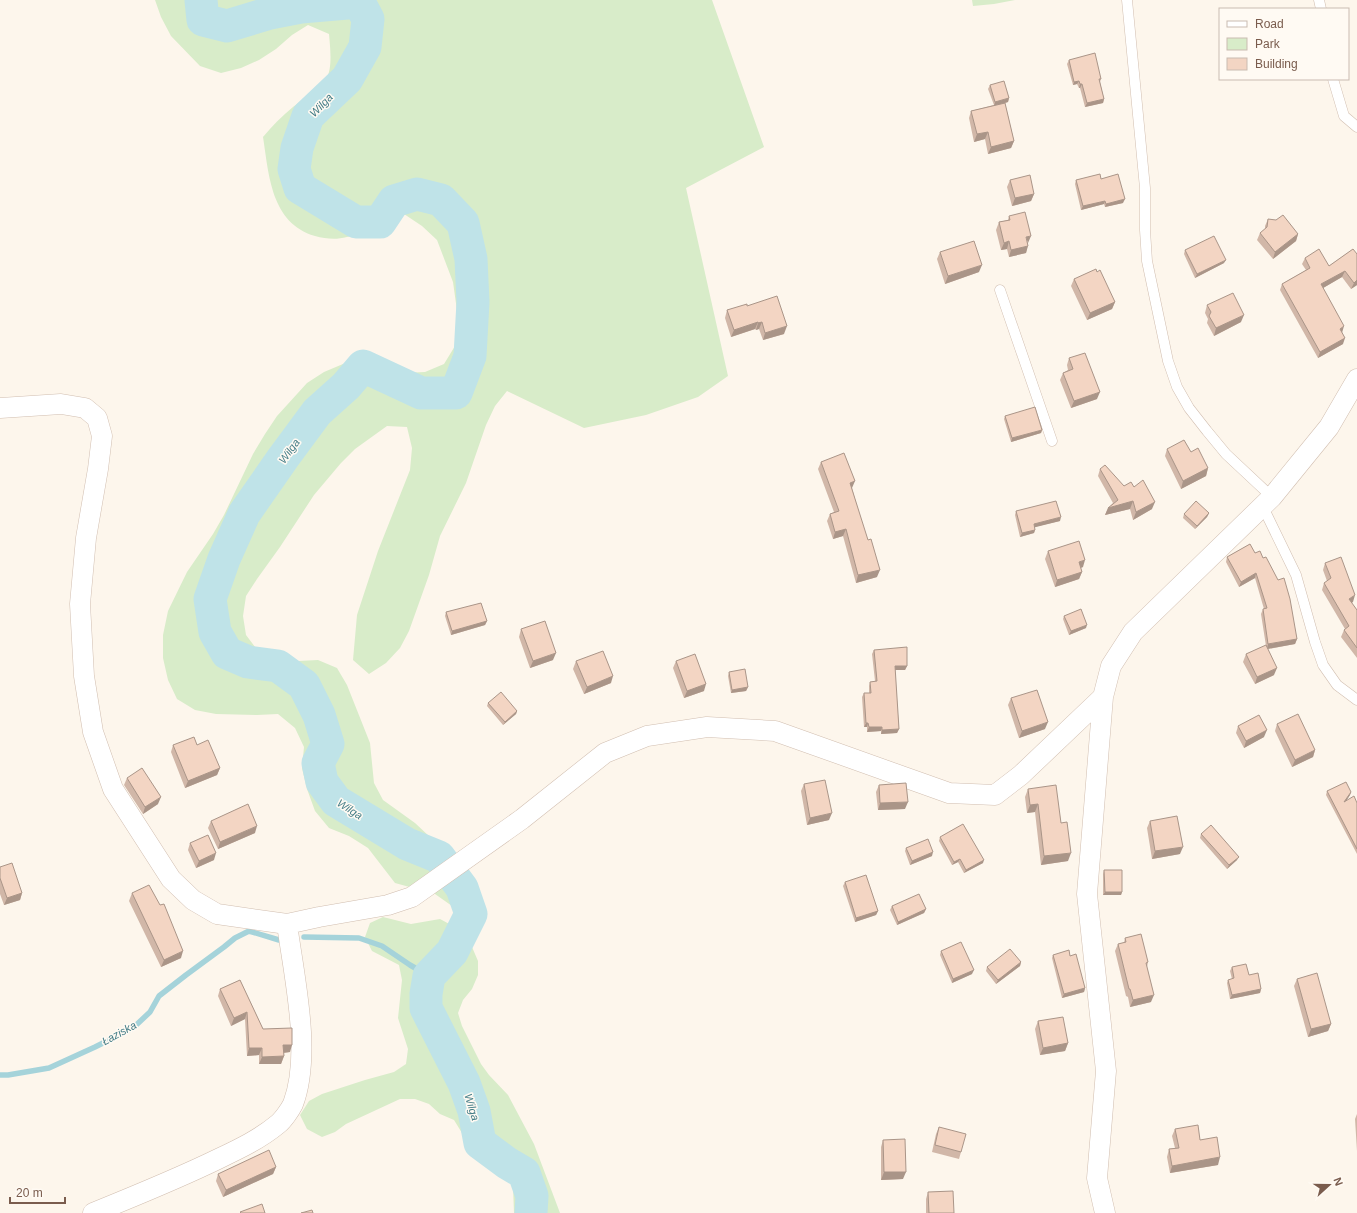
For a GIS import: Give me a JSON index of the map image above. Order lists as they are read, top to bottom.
{
  "water": ["Wilga", "Łaziska"],
  "legend": ["Road", "Park", "Building"],
  "scale_bar": "20 m",
  "north": "right"
}
